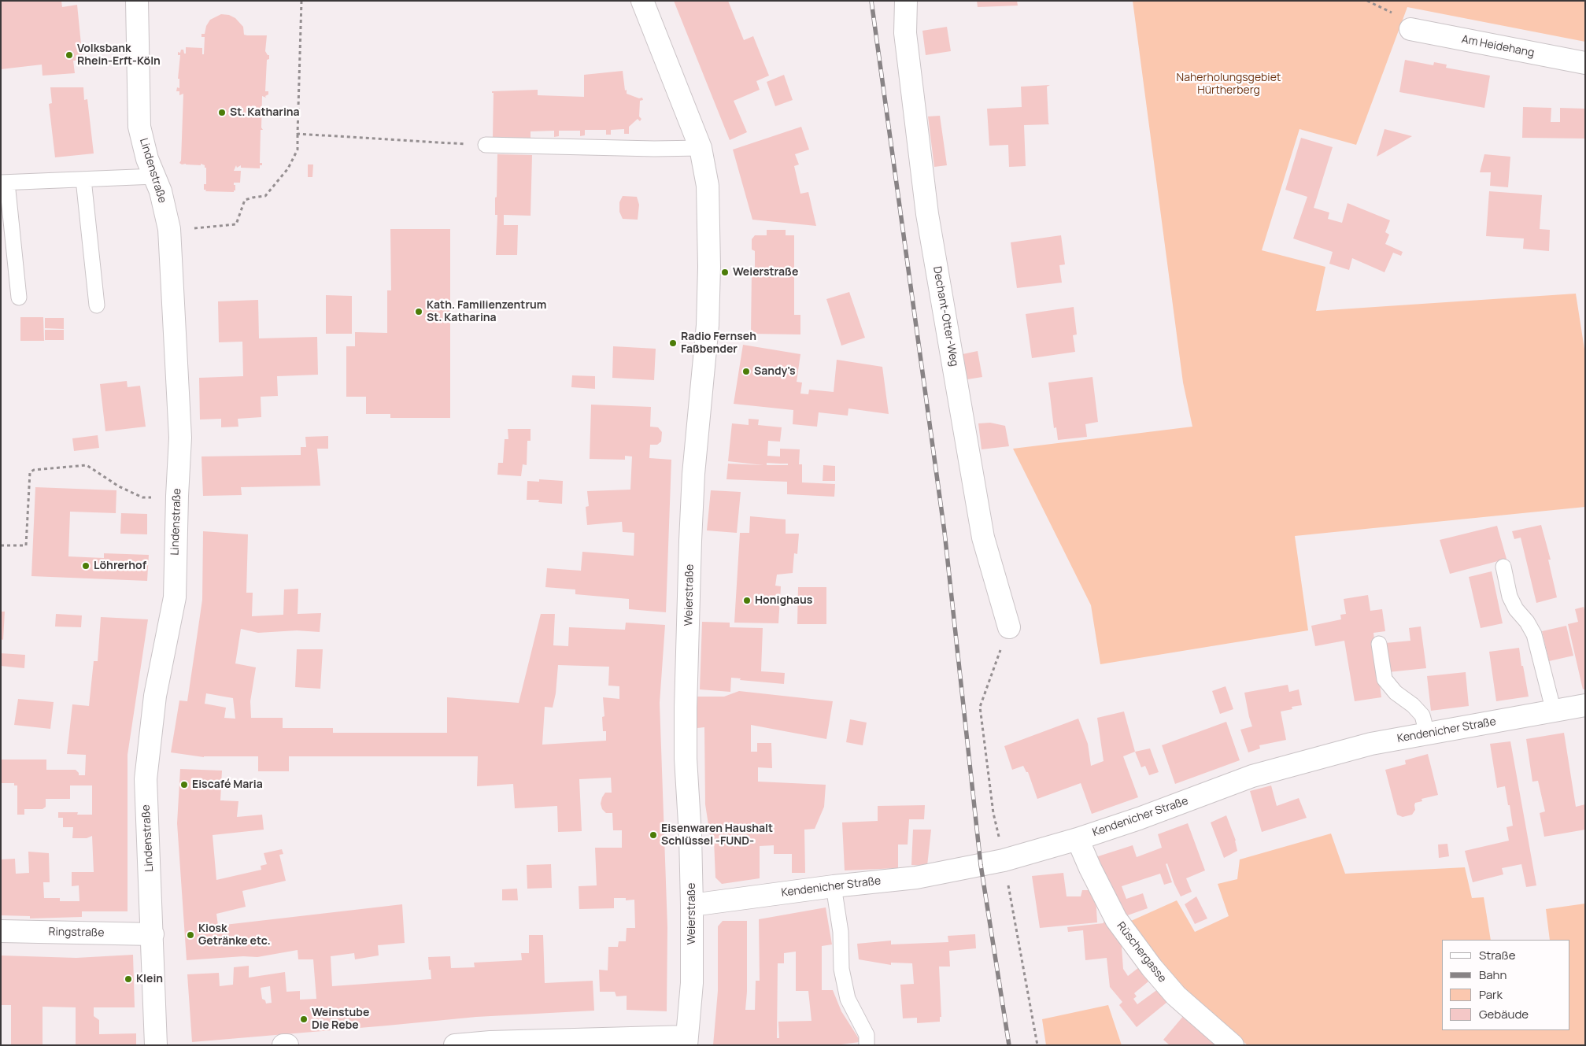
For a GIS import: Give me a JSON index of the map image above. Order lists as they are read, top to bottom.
{
  "streets": {
    "street": [
      "Am Heidehang",
      "Lindenstraße",
      "Dechant-Otter-Weg",
      "Weierstraße",
      "Kendenicher Straße",
      "Ringstraße",
      "Rüschergasse"
    ]
  },
  "crossings": [
    ["Lindenstraße", "Ringstraße"],
    ["Weierstraße", "Kendenicher Straße"],
    ["Kendenicher Straße", "Rüschergasse"]
  ],
  "parks": ["Naherholungsgebiet Hürtherberg"],
  "places": [
    "Volksbank Rhein-Erft-Köln",
    "St. Katharina",
    "Weierstraße",
    "Kath. Familienzentrum St. Katharina",
    "Radio Fernseh Faßbender",
    "Sandy's",
    "Löhrerhof",
    "Honighaus",
    "Eiscafé Maria",
    "Eisenwaren Haushalt Schlüssel -FUND-",
    "Kiosk Getränke etc.",
    "Klein",
    "Weinstube Die Rebe"
  ],
  "legend": [
    "Straße",
    "Bahn",
    "Park",
    "Gebäude"
  ]
}
